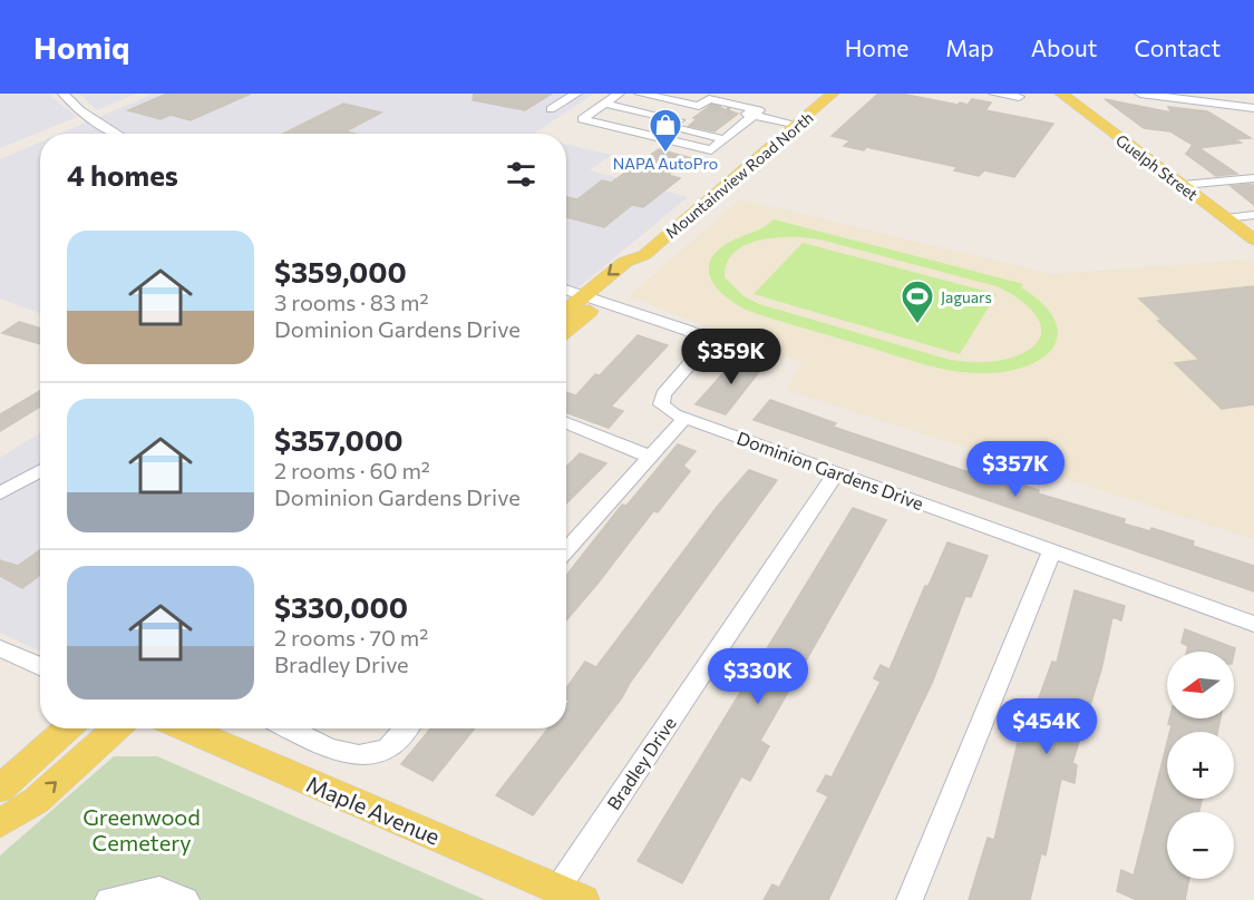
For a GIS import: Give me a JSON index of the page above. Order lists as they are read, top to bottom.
{
  "streets": {
    "main road": ["Guelph Street", "Mountainview Road North", "Maple Avenue"],
    "street": ["Dominion Gardens Drive", "Bradley Drive"]
  },
  "crossings": [
    ["Mountainview Road North", "Dominion Gardens Drive"],
    ["Dominion Gardens Drive", "Bradley Drive"],
    ["Bradley Drive", "Maple Avenue"]
  ],
  "parks": ["Greenwood Cemetery"],
  "places": {
    "shop": ["NAPA AutoPro"],
    "sports": ["Jaguars"]
  },
  "north": "left",
  "page": {
    "header": "Homiq",
    "nav": [
      "Home",
      "Map",
      "About",
      "Contact"
    ],
    "heading": "4 homes",
    "list": [
      {
        "name": "$359,000",
        "note": "3 rooms · 83 m² · Dominion Gardens Drive"
      },
      {
        "name": "$357,000",
        "note": "2 rooms · 60 m² · Dominion Gardens Drive"
      },
      {
        "name": "$330,000",
        "note": "2 rooms · 70 m² · Bradley Drive"
      }
    ],
    "price": [
      "$359K",
      "$357K",
      "$330K",
      "$454K"
    ],
    "map_buttons": ["+", "−"]
  }
}
